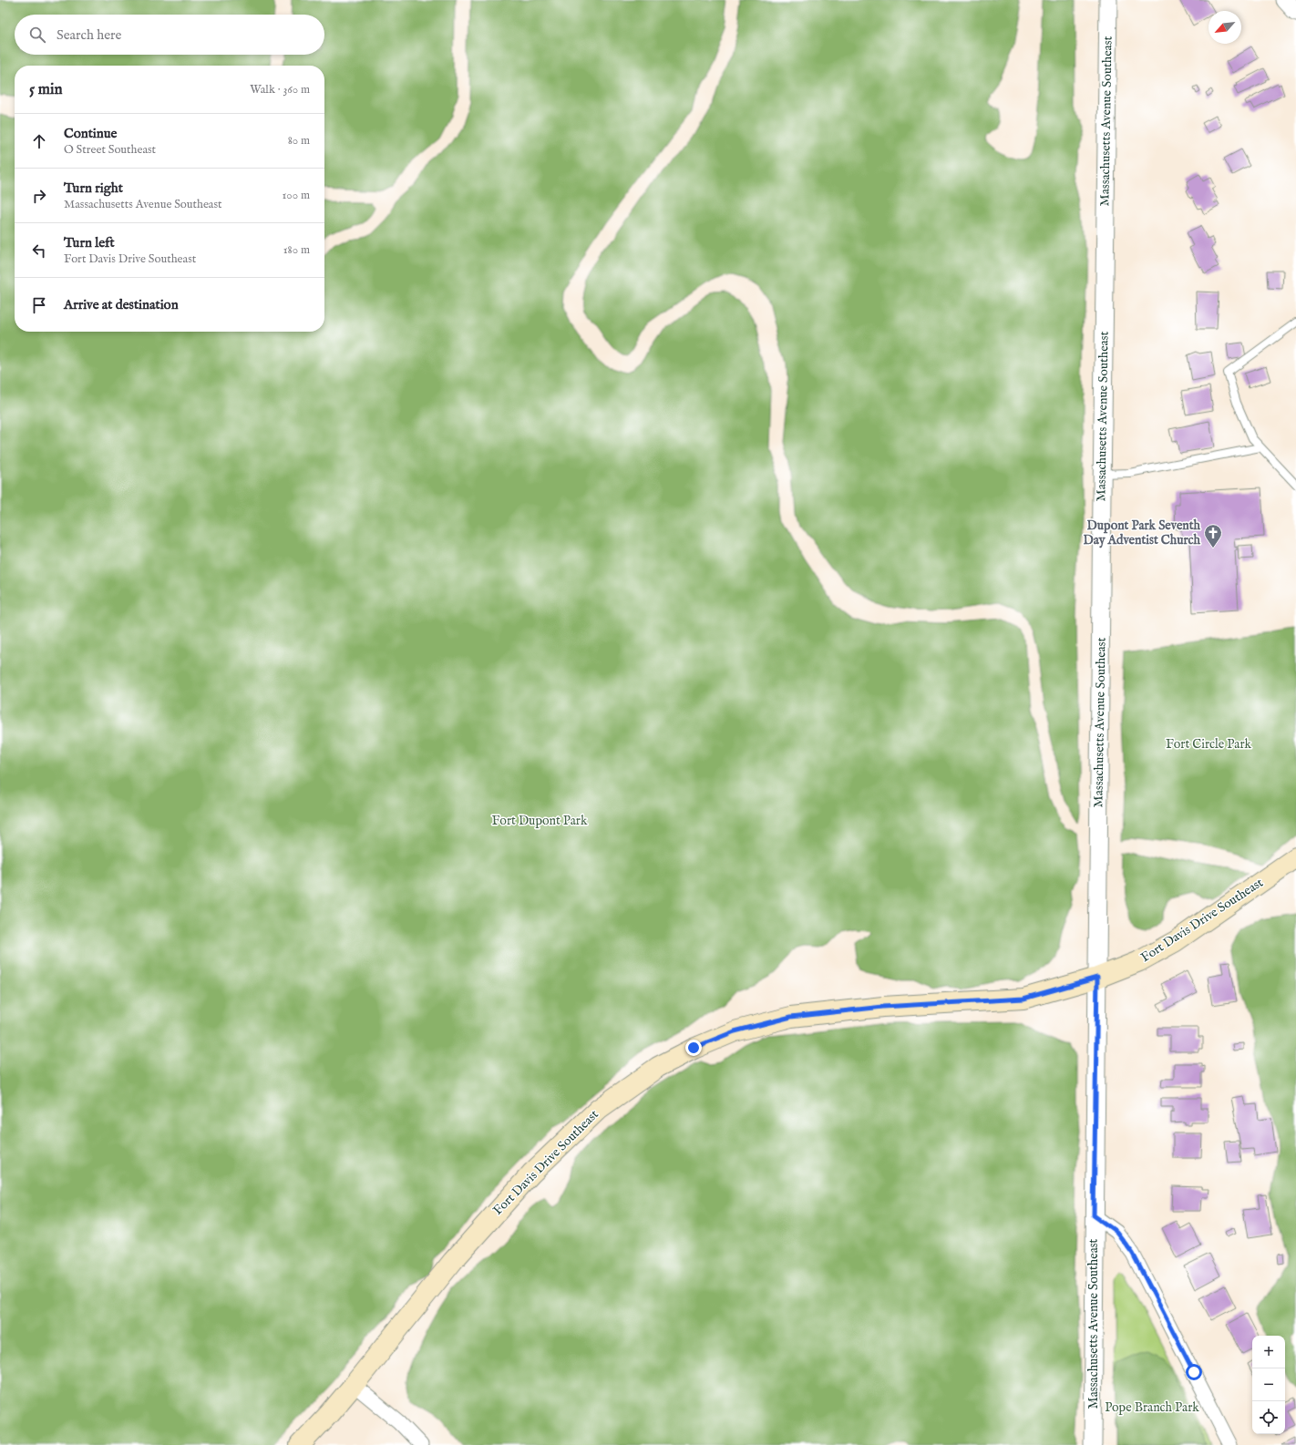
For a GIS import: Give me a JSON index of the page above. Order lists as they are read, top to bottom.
{
  "streets": {
    "main road": ["Fort Davis Drive Southeast"],
    "street": ["Massachusetts Avenue Southeast"]
  },
  "crossings": [
    ["Massachusetts Avenue Southeast", "Fort Davis Drive Southeast"]
  ],
  "parks": ["Fort Circle Park", "Fort Dupont Park", "Pope Branch Park"],
  "places": {
    "church": ["Dupont Park Seventh Day Adventist Church"]
  },
  "north": "bottom left",
  "page": {
    "search": "Search here",
    "heading": ["5 min", "Walk · 360 m"],
    "list": [
      ["Continue", "O Street Southeast", "80 m"],
      ["Turn right", "Massachusetts Avenue Southeast", "100 m"],
      ["Turn left", "Fort Davis Drive Southeast", "180 m"],
      "Arrive at destination"
    ],
    "map_buttons": ["+", "−"]
  }
}
